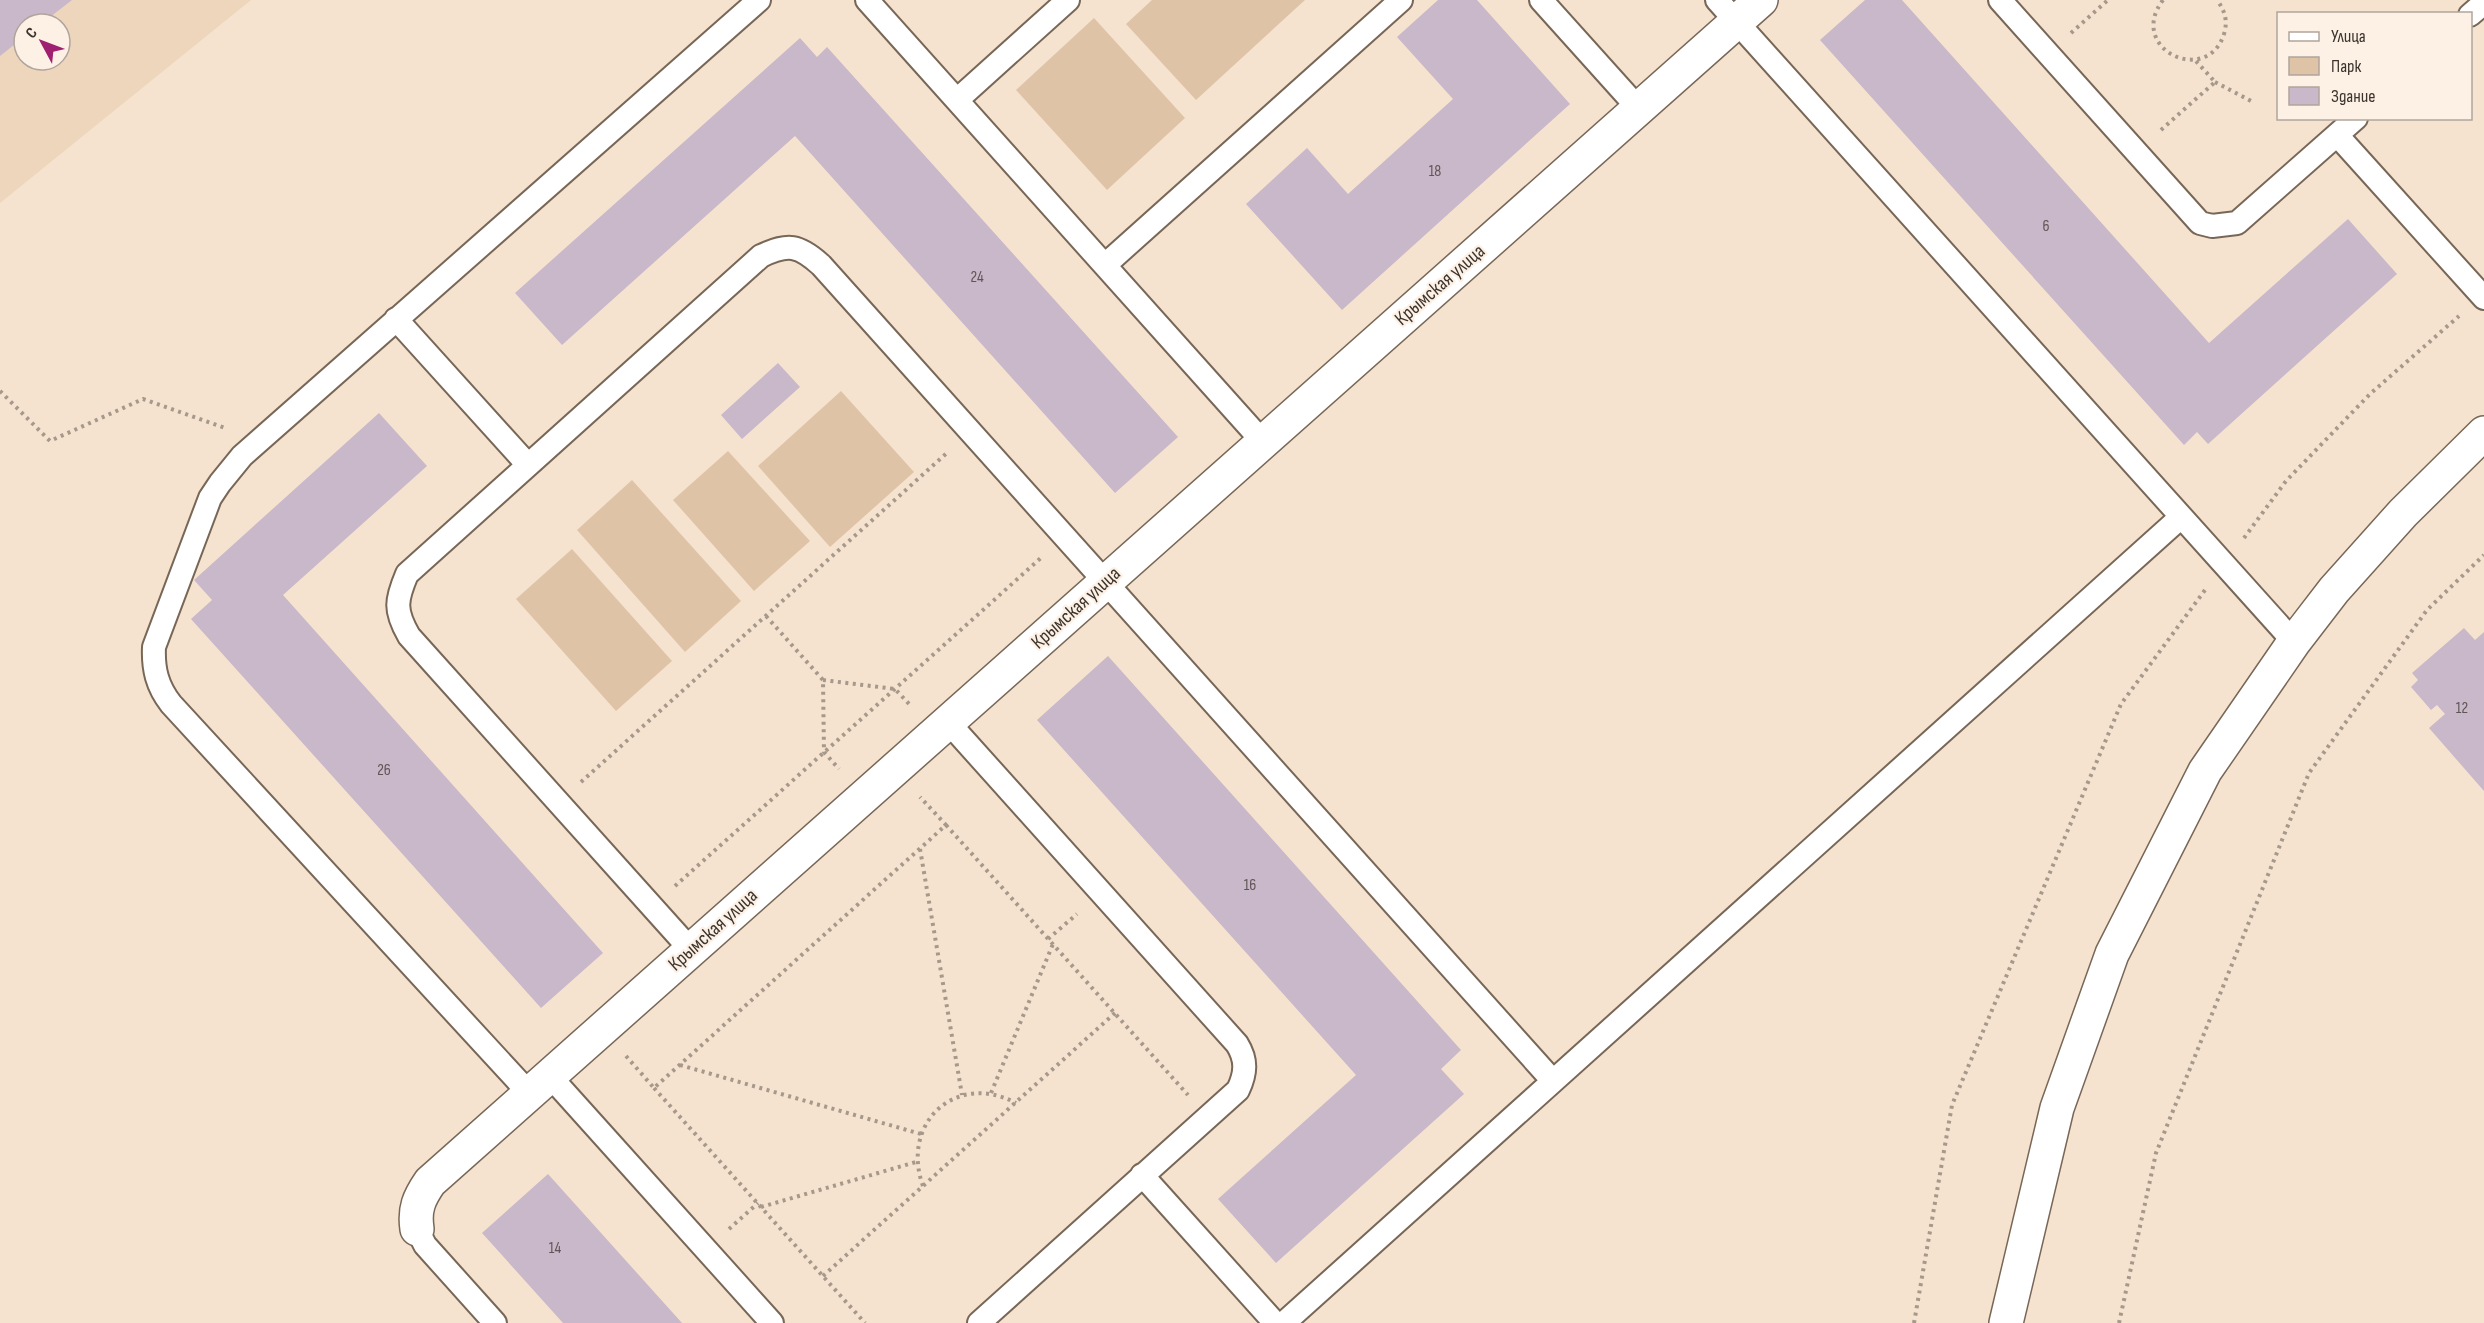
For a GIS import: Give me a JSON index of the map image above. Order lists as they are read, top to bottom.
{
  "streets": {
    "street": ["Крымская улица"]
  },
  "house_numbers": [
    "18",
    "6",
    "24",
    "12",
    "26",
    "16",
    "14"
  ],
  "legend": ["Улица", "Парк", "Здание"],
  "north": "top left"
}
